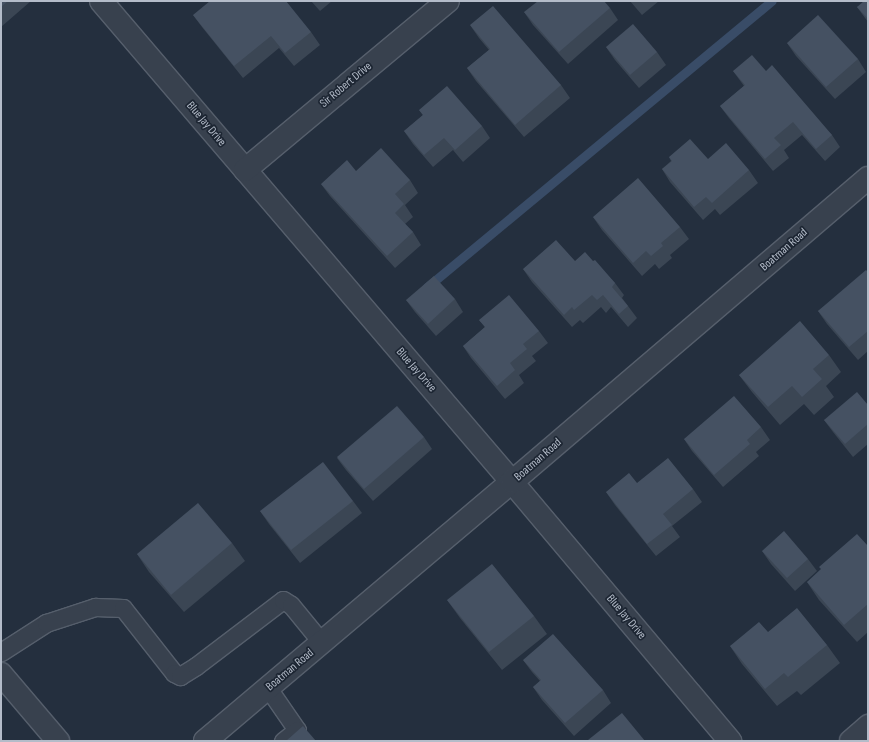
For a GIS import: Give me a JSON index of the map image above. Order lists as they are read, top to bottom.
{
  "streets": {
    "street": ["Sir Robert Drive", "Blue Jay Drive", "Boatman Road"]
  },
  "crossings": [
    ["Sir Robert Drive", "Blue Jay Drive"],
    ["Blue Jay Drive", "Boatman Road"]
  ]
}
